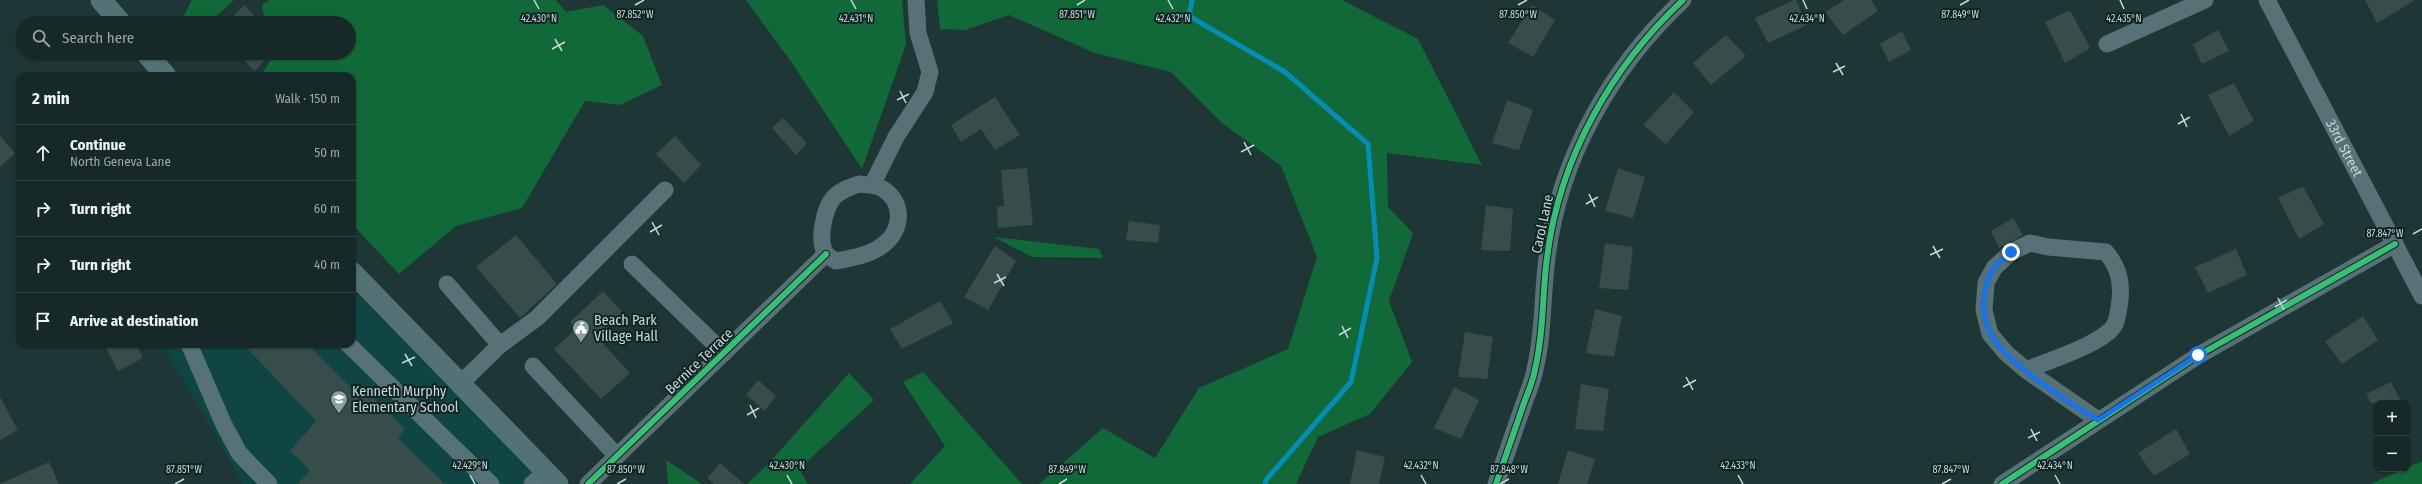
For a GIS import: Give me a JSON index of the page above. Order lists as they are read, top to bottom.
{
  "streets": {
    "street": ["33rd Street", "Carol Lane", "Bernice Terrace"]
  },
  "places": {
    "public building": ["Beach Park Village Hall"],
    "school or university": ["Kenneth Murphy Elementary School"]
  },
  "page": {
    "search": "Search here",
    "heading": ["2 min", "Walk · 150 m"],
    "list": [
      ["Continue", "North Geneva Lane", "50 m"],
      ["Turn right", "60 m"],
      ["Turn right", "40 m"],
      "Arrive at destination"
    ],
    "map_buttons": ["+", "−"]
  },
  "coordinates": [
    "87.852°W",
    "87.851°W",
    "87.850°W",
    "87.849°W",
    "42.430°N",
    "42.431°N",
    "42.432°N",
    "42.434°N",
    "42.435°N",
    "87.847°W",
    "42.429°N",
    "42.433°N",
    "87.848°W"
  ]
}
